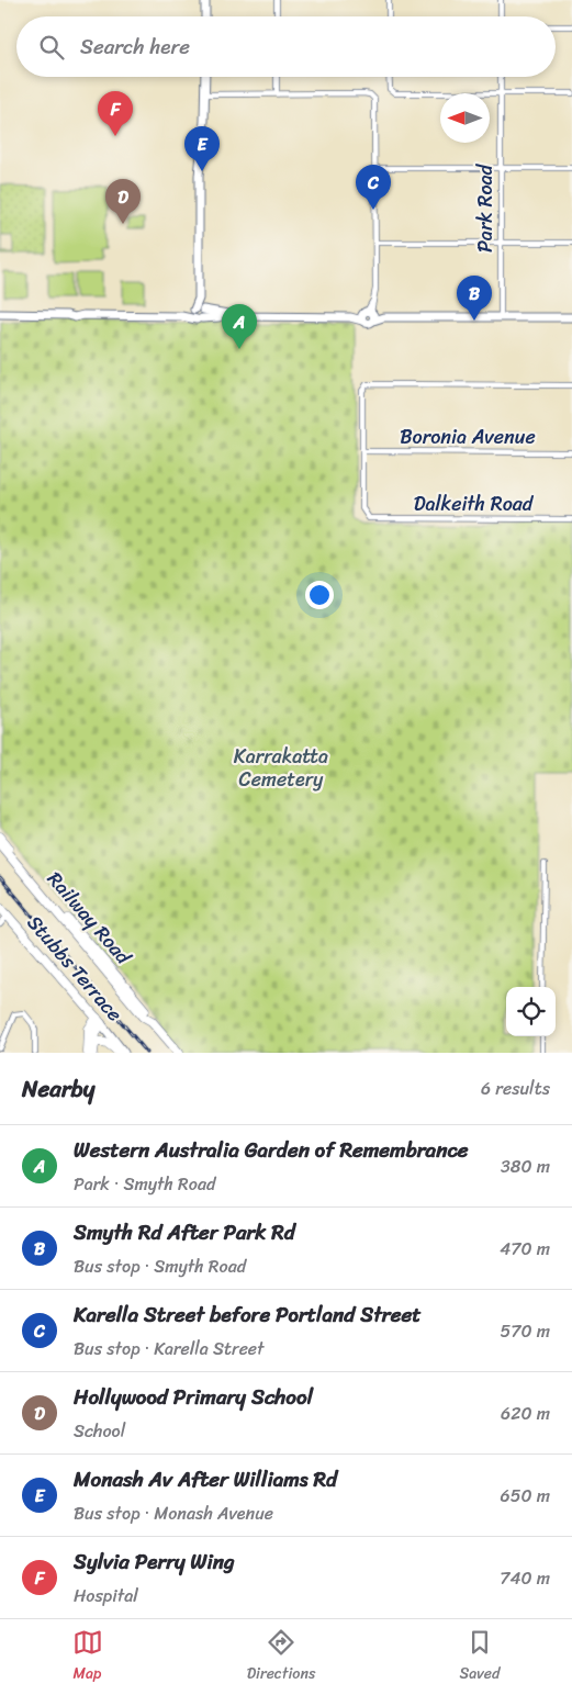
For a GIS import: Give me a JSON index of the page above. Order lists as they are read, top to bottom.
{
  "streets": {
    "main road": ["Railway Road", "Stubbs Terrace"],
    "street": ["Park Road", "Boronia Avenue", "Dalkeith Road"]
  },
  "crossings": [
    ["Boronia Avenue", "Dalkeith Road"]
  ],
  "parks": ["Karrakatta Cemetery"],
  "north": "left",
  "page": {
    "search": "Search here",
    "pins": [
      "F",
      "E",
      "C",
      "D",
      "B",
      "A"
    ],
    "heading": ["Nearby", "6 results"],
    "list": [
      {
        "mark": "A",
        "name": "Western Australia Garden of Remembrance",
        "note": "Park · Smyth Road",
        "value": "380 m"
      },
      {
        "mark": "B",
        "name": "Smyth Rd After Park Rd",
        "note": "Bus stop · Smyth Road",
        "value": "470 m"
      },
      {
        "mark": "C",
        "name": "Karella Street before Portland Street",
        "note": "Bus stop · Karella Street",
        "value": "570 m"
      },
      {
        "mark": "D",
        "name": "Hollywood Primary School",
        "note": "School",
        "value": "620 m"
      },
      {
        "mark": "E",
        "name": "Monash Av After Williams Rd",
        "note": "Bus stop · Monash Avenue",
        "value": "650 m"
      },
      {
        "mark": "F",
        "name": "Sylvia Perry Wing",
        "note": "Hospital",
        "value": "740 m"
      }
    ],
    "nav": ["Map", "Directions", "Saved"]
  }
}
